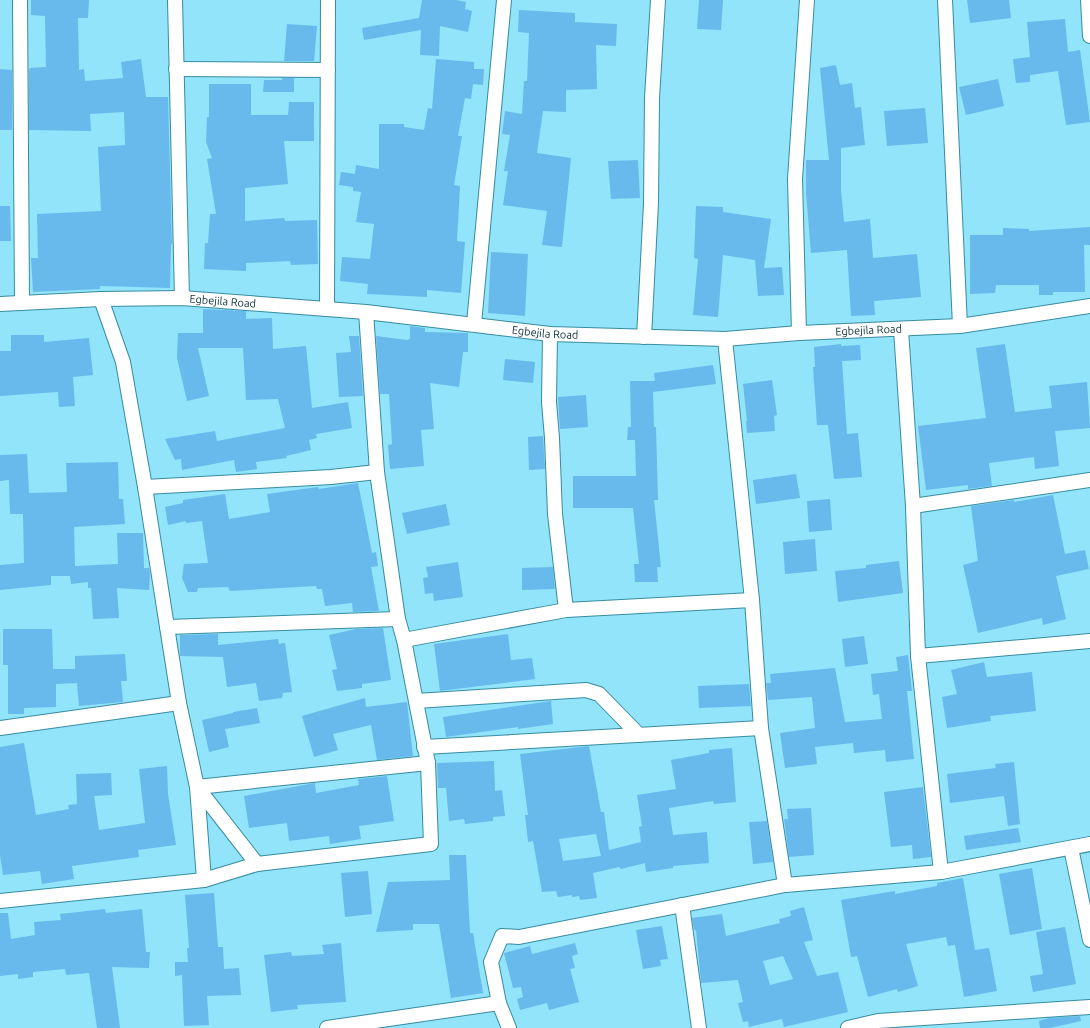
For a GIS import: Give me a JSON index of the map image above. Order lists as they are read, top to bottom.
{
  "streets": {
    "street": ["Egbejila Road"]
  }
}
